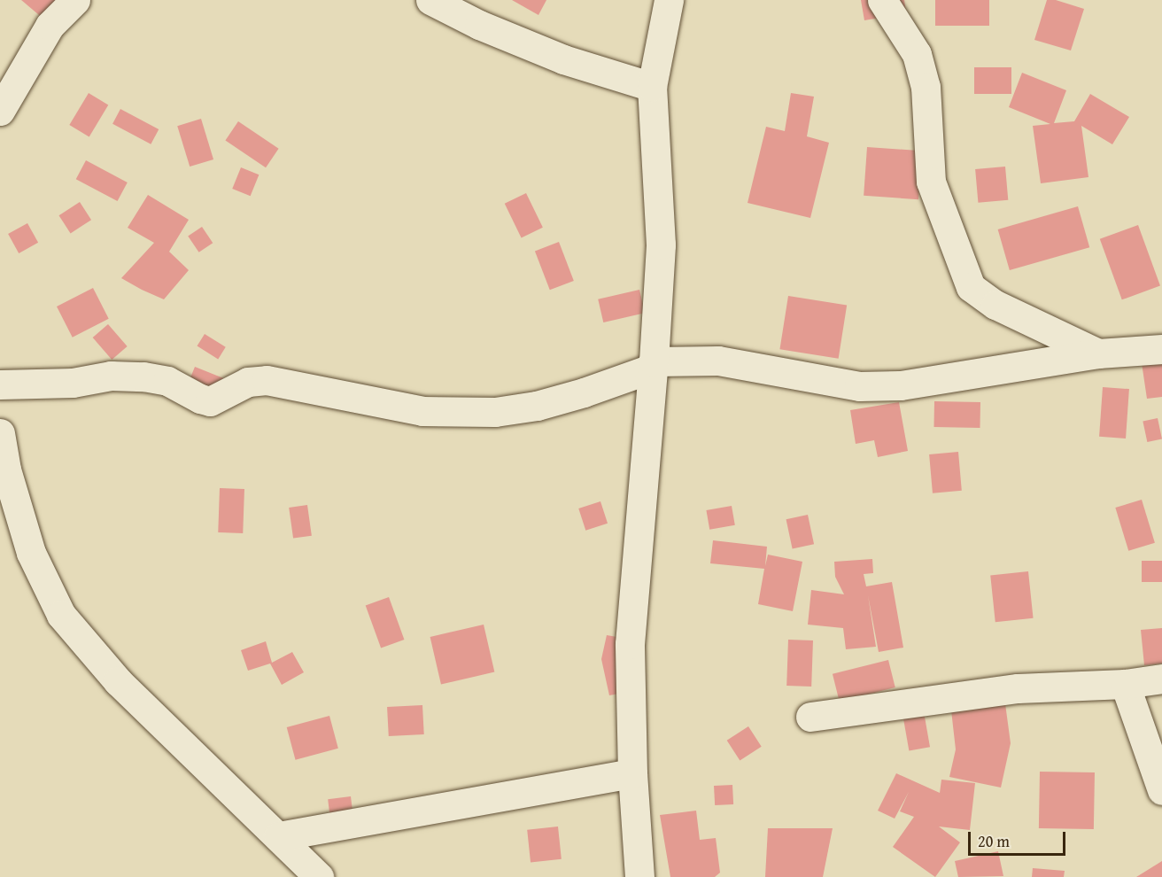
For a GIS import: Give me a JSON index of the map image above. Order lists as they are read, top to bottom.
{
  "scale_bar": "20 m"
}
